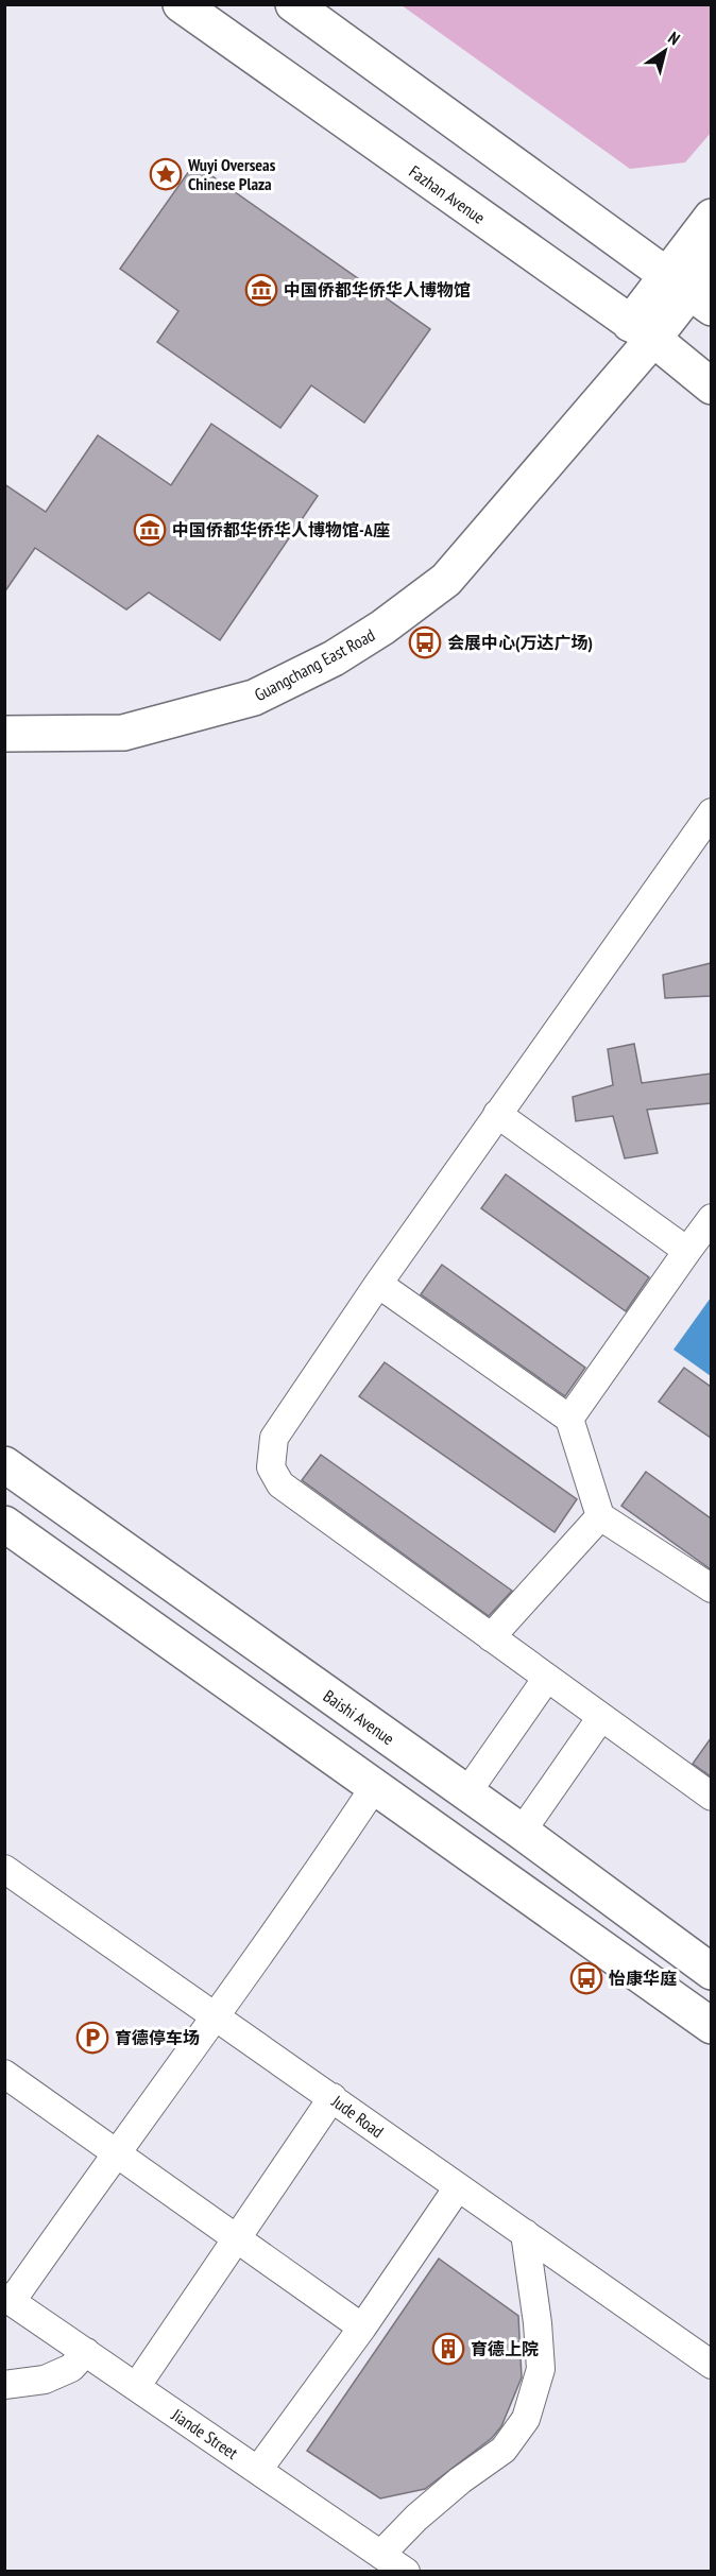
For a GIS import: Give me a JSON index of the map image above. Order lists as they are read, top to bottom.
{
  "streets": {
    "main road": ["Fazhan Avenue", "Guangchang East Road", "Baishi Avenue"],
    "street": ["Jude Road", "Jiande Street"]
  },
  "crossings": [
    ["Fazhan Avenue", "Guangchang East Road"]
  ],
  "places": {
    "place": ["Wuyi Overseas Chinese Plaza"],
    "museum": ["中国侨都华侨华人博物馆", "中国侨都华侨华人博物馆-A座"],
    "bus stop": ["会展中心(万达广场)", "怡康华庭"],
    "parking": ["育德停车场"],
    "building": ["育德上院"]
  },
  "north": "top right"
}
